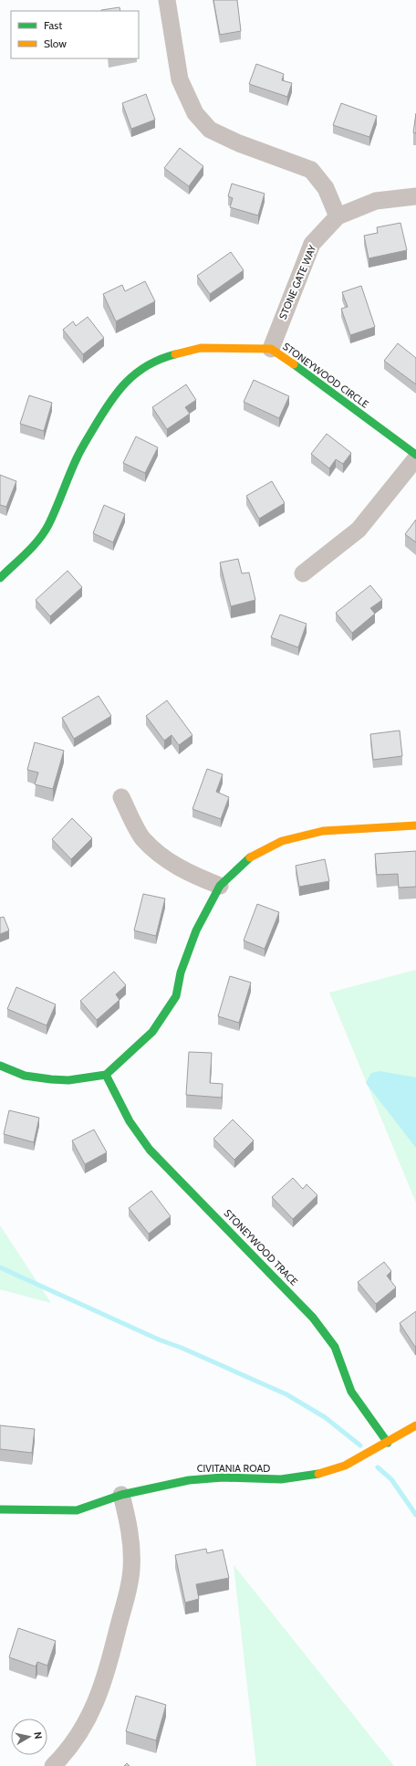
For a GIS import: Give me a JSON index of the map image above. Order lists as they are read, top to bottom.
{
  "streets": {
    "street": [
      "STONE GATE WAY",
      "STONEYWOOD CIRCLE",
      "STONEYWOOD TRACE",
      "CIVITANIA ROAD"
    ]
  },
  "crossings": [
    ["STONE GATE WAY", "STONEYWOOD CIRCLE"],
    ["STONEYWOOD TRACE", "CIVITANIA ROAD"]
  ],
  "legend": ["Fast", "Slow"],
  "north": "right"
}
